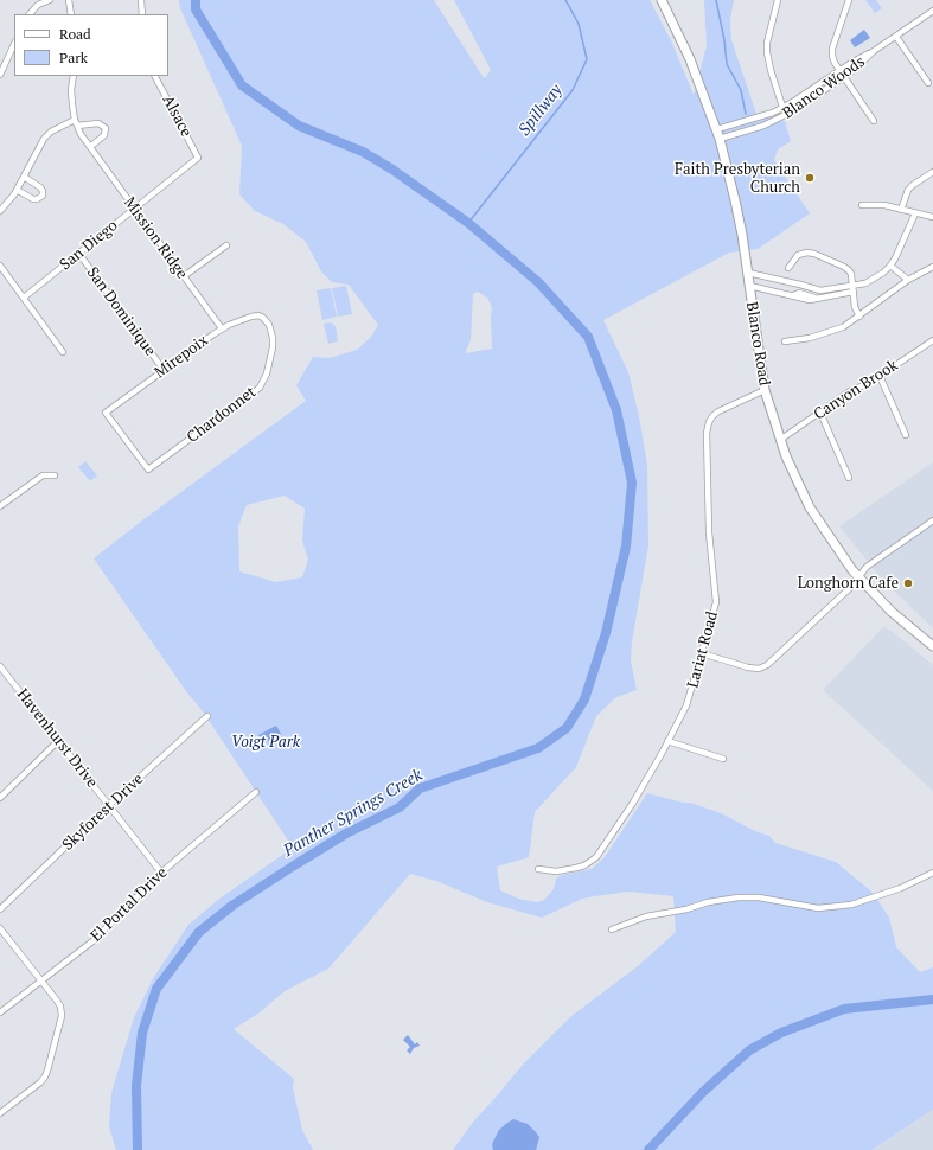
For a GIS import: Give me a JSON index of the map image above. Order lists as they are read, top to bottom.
{
  "streets": {
    "main road": ["Blanco Road"],
    "street": [
      "Blanco Woods",
      "Alsace",
      "Mission Ridge",
      "San Diego",
      "San Dominique",
      "Mirepoix",
      "Canyon Brook",
      "Chardonnet",
      "Lariat Road",
      "Havenhurst Drive",
      "Skyforest Drive",
      "El Portal Drive"
    ]
  },
  "crossings": [
    ["Blanco Woods", "Blanco Road"],
    ["Alsace", "San Diego"],
    ["Mission Ridge", "San Diego"],
    ["Mission Ridge", "Mirepoix"],
    ["San Diego", "San Dominique"],
    ["San Dominique", "Mirepoix"],
    ["Blanco Road", "Canyon Brook"],
    ["Blanco Road", "Lariat Road"],
    ["Mirepoix", "Chardonnet"],
    ["Havenhurst Drive", "Skyforest Drive"],
    ["Havenhurst Drive", "El Portal Drive"]
  ],
  "water": ["Spillway", "Panther Springs Creek"],
  "parks": ["Voigt Park"],
  "places": ["Faith Presbyterian Church", "Longhorn Cafe"],
  "legend": ["Road", "Park"]
}
